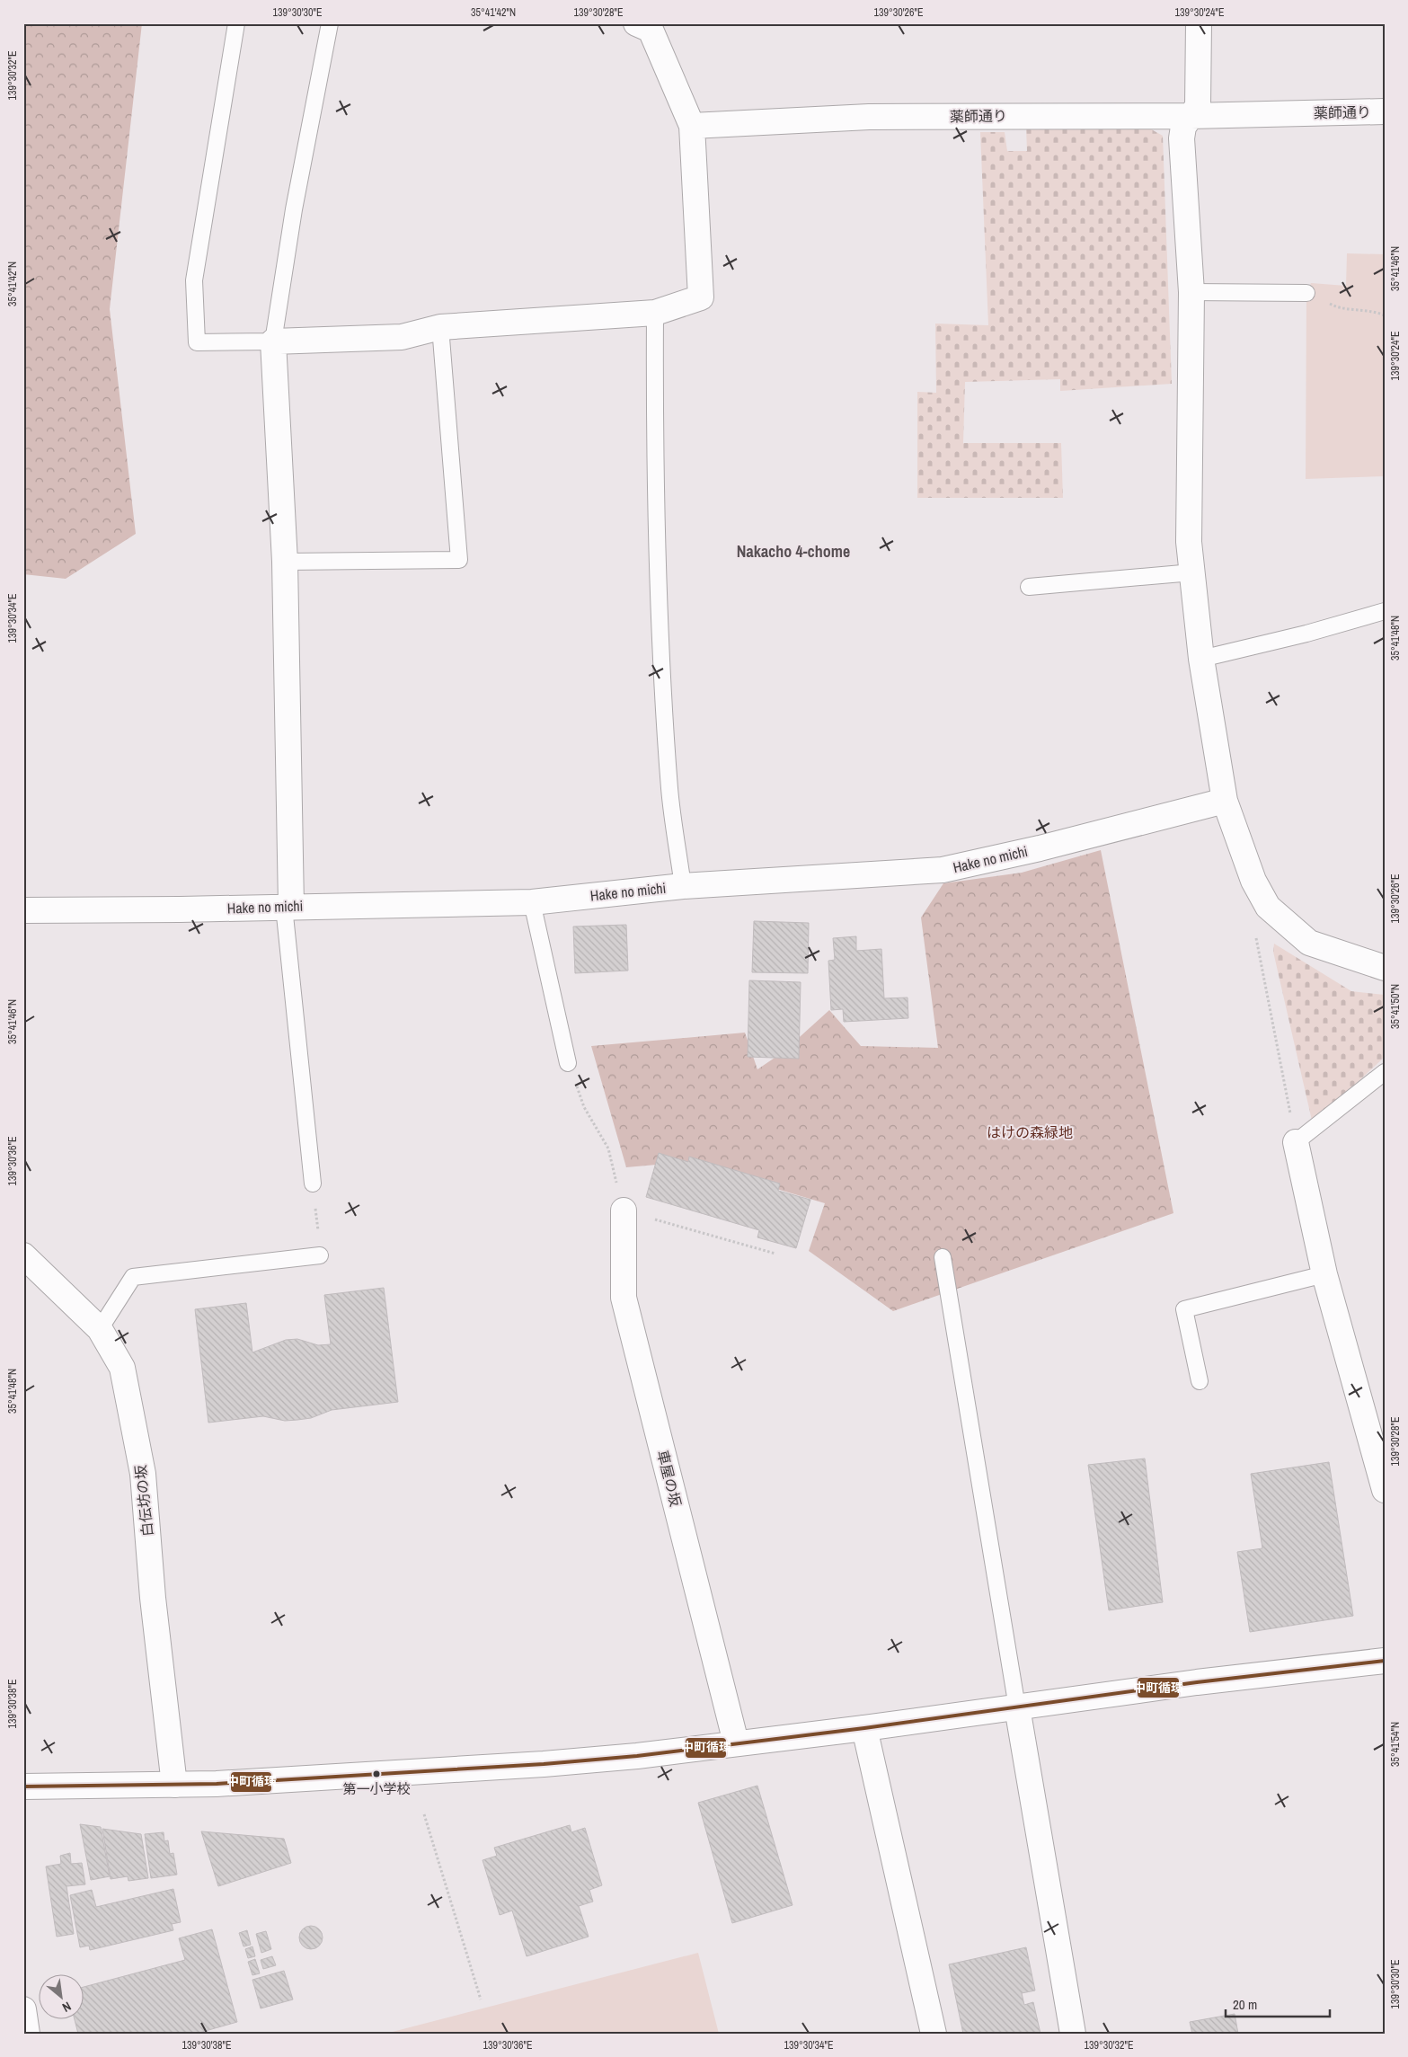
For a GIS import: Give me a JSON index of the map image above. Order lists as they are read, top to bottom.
{
  "streets": {
    "street": [
      "薬師通り",
      "Hake no michi",
      "車屋の坂",
      "白伝坊の坂"
    ]
  },
  "districts": ["Nakacho 4-chome"],
  "parks": ["はけの森緑地"],
  "places": ["第一小学校"],
  "lines": ["transit line 中町循環"],
  "scale_bar": "20 m",
  "north": "bottom right",
  "coordinates": [
    "139°30'30\"E",
    "35°41'42\"N",
    "139°30'28\"E",
    "139°30'26\"E",
    "139°30'24\"E",
    "139°30'32\"E",
    "35°41'46\"N",
    "139°30'34\"E",
    "35°41'48\"N",
    "35°41'50\"N",
    "139°30'36\"E",
    "139°30'38\"E",
    "35°41'54\"N"
  ]
}
